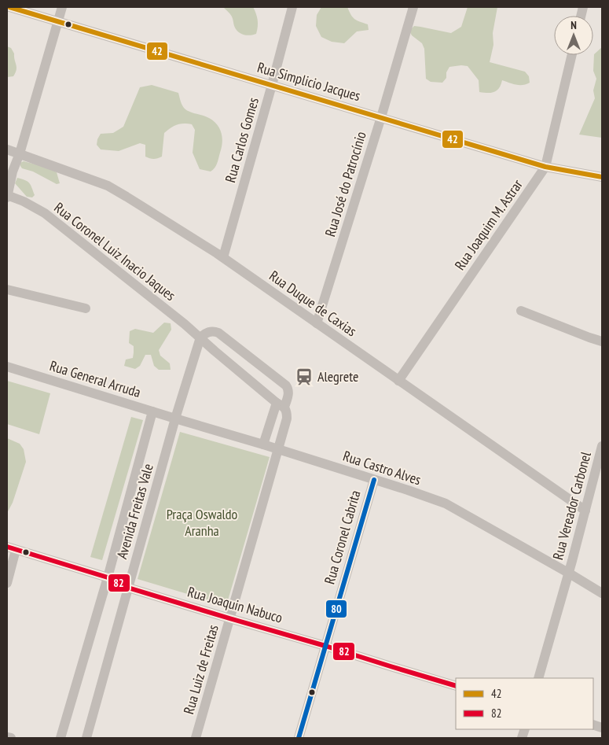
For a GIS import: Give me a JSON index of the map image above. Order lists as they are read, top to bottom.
{
  "streets": {
    "street": [
      "Rua Simplicio Jacques",
      "Rua Carlos Gomes",
      "Rua José do Patrocínio",
      "Rua Joaquim M. Astrar",
      "Rua Coronel Luiz Inacio Jaques",
      "Rua Duque de Caxias",
      "Rua General Arruda",
      "Rua Castro Alves",
      "Rua Vereador Carbonel",
      "Avenida Freitas Vale",
      "Rua Coronel Cabrita",
      "Rua Joaquin Nabuco",
      "Rua Luiz de Freitas"
    ]
  },
  "crossings": [
    ["Rua Simplicio Jacques", "Rua Carlos Gomes"],
    ["Rua Simplicio Jacques", "Rua José do Patrocínio"],
    ["Rua Simplicio Jacques", "Rua Joaquim M. Astrar"],
    ["Rua Carlos Gomes", "Rua Duque de Caxias"],
    ["Rua José do Patrocínio", "Rua Duque de Caxias"],
    ["Rua Joaquim M. Astrar", "Rua Duque de Caxias"],
    ["Rua Coronel Luiz Inacio Jaques", "Avenida Freitas Vale"],
    ["Rua Coronel Luiz Inacio Jaques", "Rua Luiz de Freitas"],
    ["Rua Duque de Caxias", "Rua Vereador Carbonel"],
    ["Rua General Arruda", "Rua Castro Alves"],
    ["Rua General Arruda", "Avenida Freitas Vale"],
    ["Rua Castro Alves", "Rua Vereador Carbonel"],
    ["Rua Castro Alves", "Avenida Freitas Vale"],
    ["Rua Castro Alves", "Rua Coronel Cabrita"],
    ["Rua Castro Alves", "Rua Luiz de Freitas"],
    ["Avenida Freitas Vale", "Rua Joaquin Nabuco"],
    ["Rua Coronel Cabrita", "Rua Joaquin Nabuco"],
    ["Rua Joaquin Nabuco", "Rua Luiz de Freitas"]
  ],
  "parks": ["Praça Oswaldo Aranha"],
  "places": {
    "station": ["Alegrete"]
  },
  "lines": ["transit line 42", "transit line 80", "transit line 82"],
  "legend": ["42", "82"],
  "north": "top"
}
